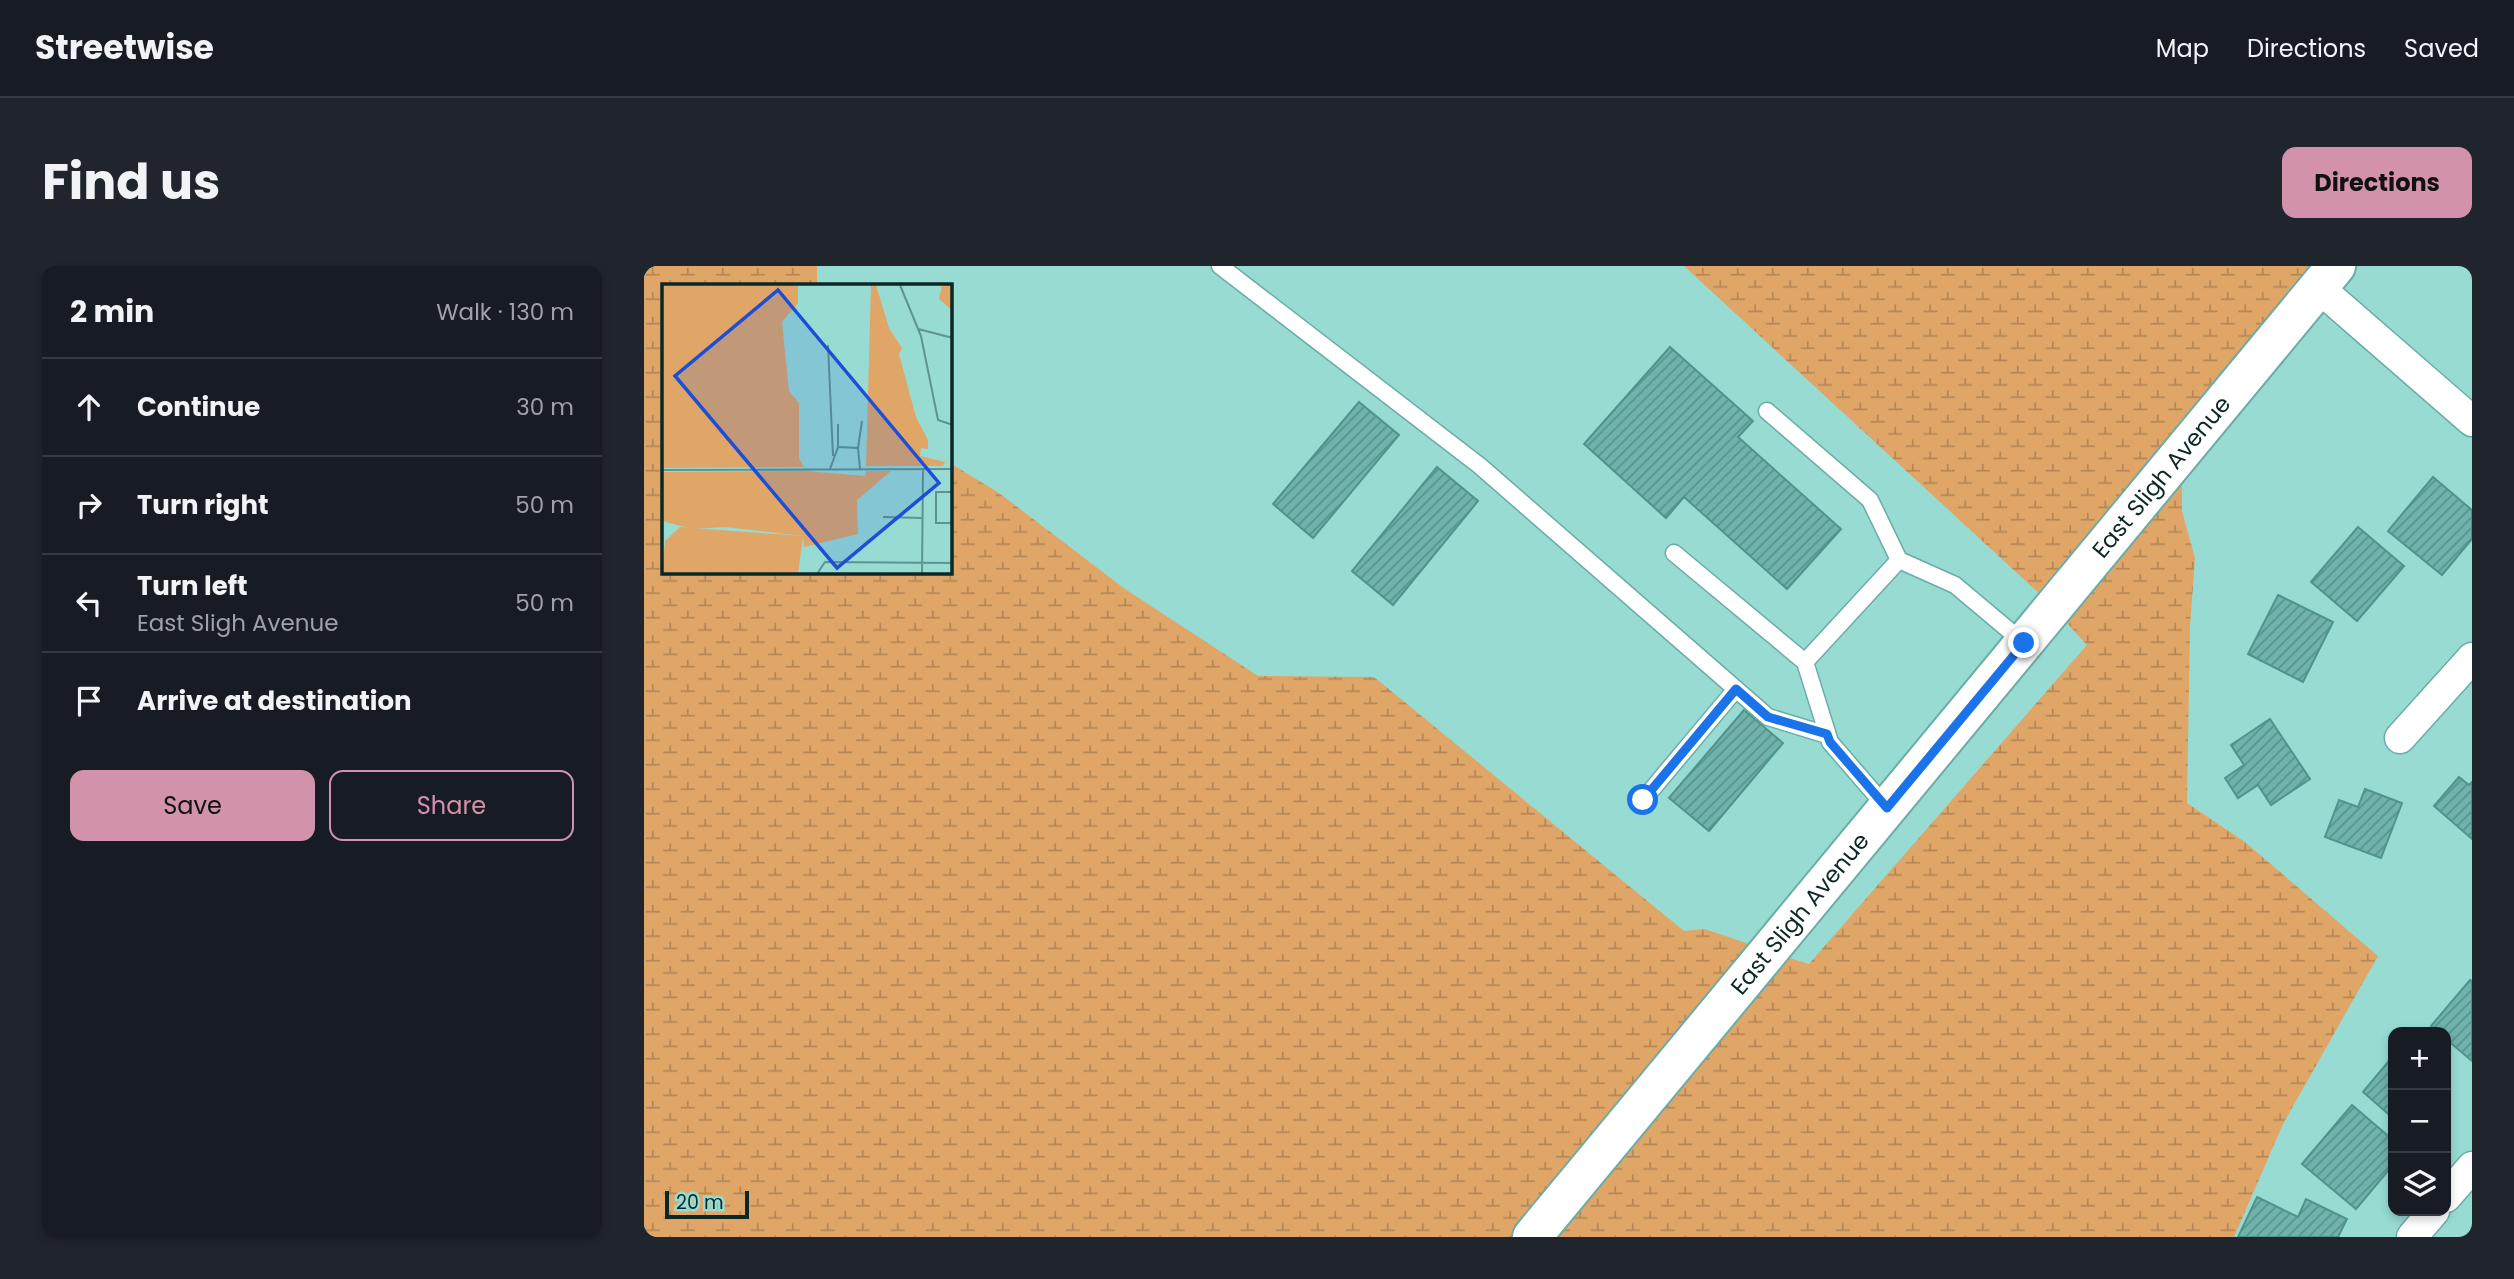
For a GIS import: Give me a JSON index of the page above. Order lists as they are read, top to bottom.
{
  "streets": {
    "street": ["East Sligh Avenue"]
  },
  "scale_bar": "20 m",
  "page": {
    "header": "Streetwise",
    "nav": ["Map", "Directions", "Saved"],
    "title": "Find us",
    "buttons": [
      "Directions",
      ["Save", "Share"]
    ],
    "heading": ["2 min", "Walk · 130 m"],
    "list": [
      ["Continue", "30 m"],
      ["Turn right", "50 m"],
      ["Turn left", "East Sligh Avenue", "50 m"],
      "Arrive at destination"
    ],
    "map_buttons": ["+", "−"],
    "scale": "20 m"
  }
}
